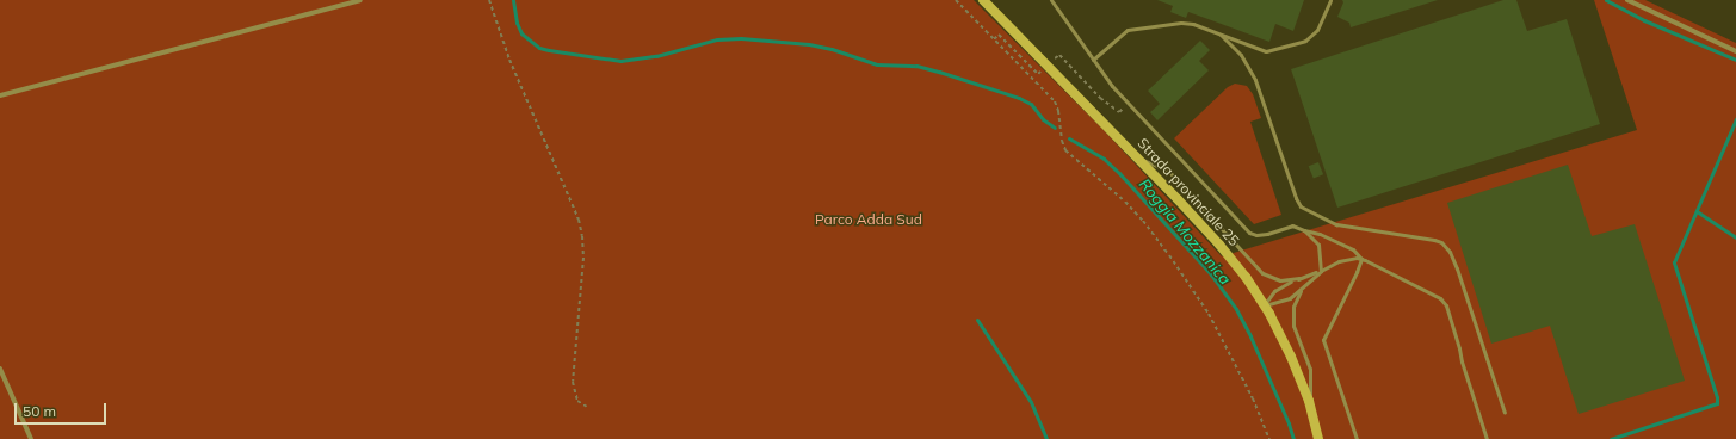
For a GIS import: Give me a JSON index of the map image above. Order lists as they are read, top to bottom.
{
  "streets": {
    "street": ["Strada provinciale 25"]
  },
  "water": ["Roggia Mozzanica"],
  "parks": ["Parco Adda Sud"],
  "scale_bar": "50 m"
}
